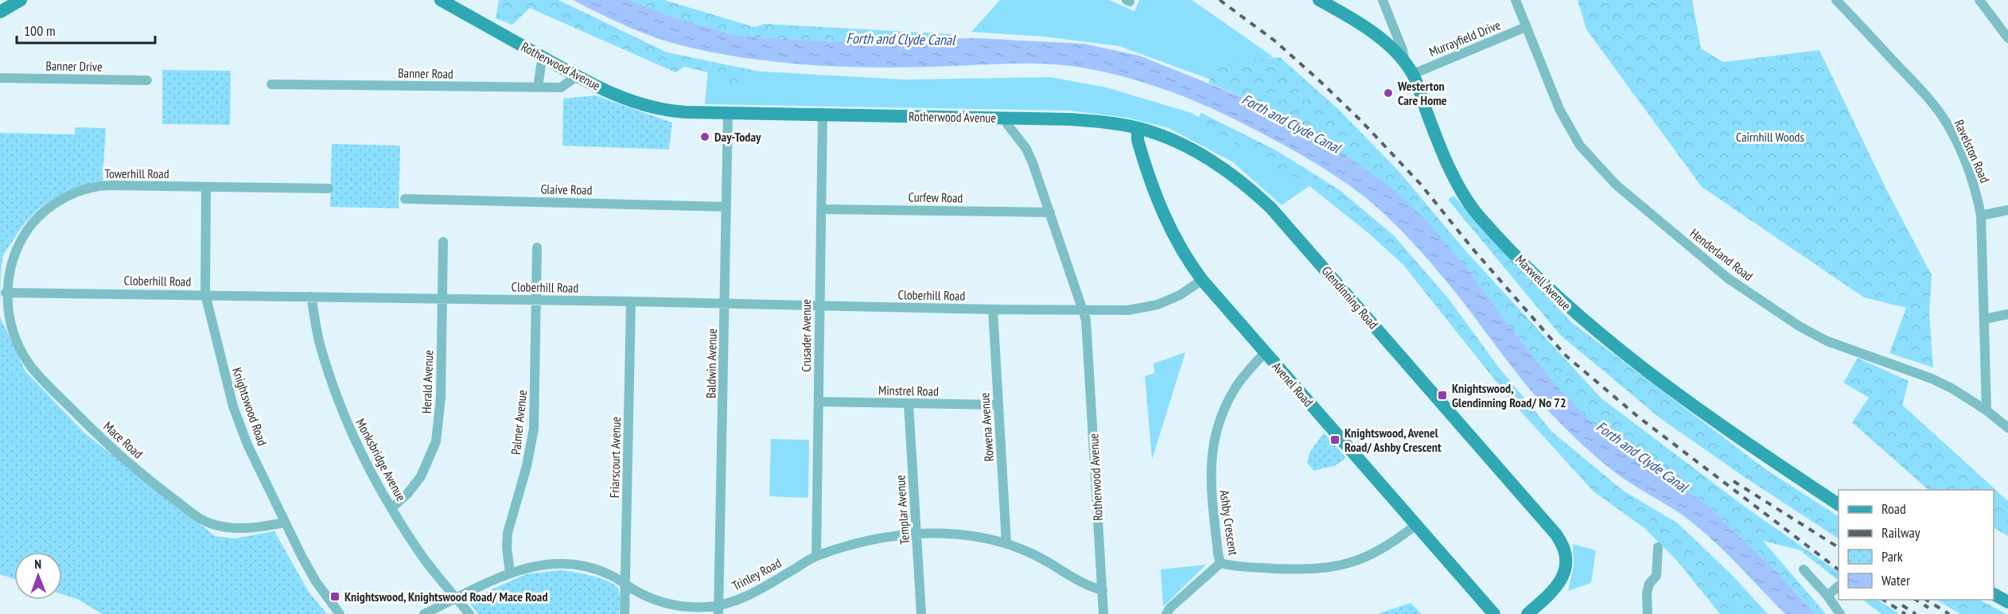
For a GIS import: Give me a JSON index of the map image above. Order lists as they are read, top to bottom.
{
  "streets": {
    "street": [
      "Murrayfield Drive",
      "Banner Drive",
      "Rotherwood Avenue",
      "Banner Road",
      "Ravelston Road",
      "Towerhill Road",
      "Glaive Road",
      "Curfew Road",
      "Henderland Road",
      "Cloberhill Road",
      "Maxwell Avenue",
      "Glendinning Road",
      "Crusader Avenue",
      "Baldwin Avenue",
      "Herald Avenue",
      "Avenel Road",
      "Minstrel Road",
      "Knightswood Road",
      "Palmer Avenue",
      "Rowena Avenue",
      "Mace Road",
      "Friarscourt Avenue",
      "Monksbridge Avenue",
      "Templar Avenue",
      "Ashby Crescent",
      "Trinley Road"
    ]
  },
  "crossings": [
    ["Murrayfield Drive", "Henderland Road"],
    ["Murrayfield Drive", "Maxwell Avenue"],
    ["Rotherwood Avenue", "Banner Road"],
    ["Rotherwood Avenue", "Curfew Road"],
    ["Rotherwood Avenue", "Cloberhill Road"],
    ["Rotherwood Avenue", "Glendinning Road"],
    ["Rotherwood Avenue", "Crusader Avenue"],
    ["Rotherwood Avenue", "Baldwin Avenue"],
    ["Rotherwood Avenue", "Trinley Road"],
    ["Ravelston Road", "Henderland Road"],
    ["Towerhill Road", "Cloberhill Road"],
    ["Towerhill Road", "Knightswood Road"],
    ["Towerhill Road", "Mace Road"],
    ["Glaive Road", "Baldwin Avenue"],
    ["Curfew Road", "Crusader Avenue"],
    ["Cloberhill Road", "Crusader Avenue"],
    ["Cloberhill Road", "Baldwin Avenue"],
    ["Cloberhill Road", "Herald Avenue"],
    ["Cloberhill Road", "Avenel Road"],
    ["Cloberhill Road", "Knightswood Road"],
    ["Cloberhill Road", "Palmer Avenue"],
    ["Cloberhill Road", "Rowena Avenue"],
    ["Cloberhill Road", "Mace Road"],
    ["Cloberhill Road", "Friarscourt Avenue"],
    ["Cloberhill Road", "Monksbridge Avenue"],
    ["Glendinning Road", "Avenel Road"],
    ["Crusader Avenue", "Minstrel Road"],
    ["Crusader Avenue", "Trinley Road"],
    ["Baldwin Avenue", "Trinley Road"],
    ["Herald Avenue", "Monksbridge Avenue"],
    ["Avenel Road", "Ashby Crescent"],
    ["Minstrel Road", "Rowena Avenue"],
    ["Minstrel Road", "Templar Avenue"],
    ["Knightswood Road", "Mace Road"],
    ["Palmer Avenue", "Trinley Road"],
    ["Rowena Avenue", "Trinley Road"],
    ["Friarscourt Avenue", "Trinley Road"],
    ["Monksbridge Avenue", "Trinley Road"],
    ["Templar Avenue", "Trinley Road"]
  ],
  "water": ["Forth and Clyde Canal"],
  "parks": ["Cairnhill Woods"],
  "places": {
    "other": ["Westerton Care Home", "Day-Today"],
    "transit": ["Knightswood, Glendinning Road/ No 72", "Knightswood, Avenel Road/ Ashby Crescent", "Knightswood, Knightswood Road/ Mace Road"]
  },
  "legend": [
    "Road",
    "Railway",
    "Park",
    "Water"
  ],
  "scale_bar": "100 m",
  "north": "top"
}
